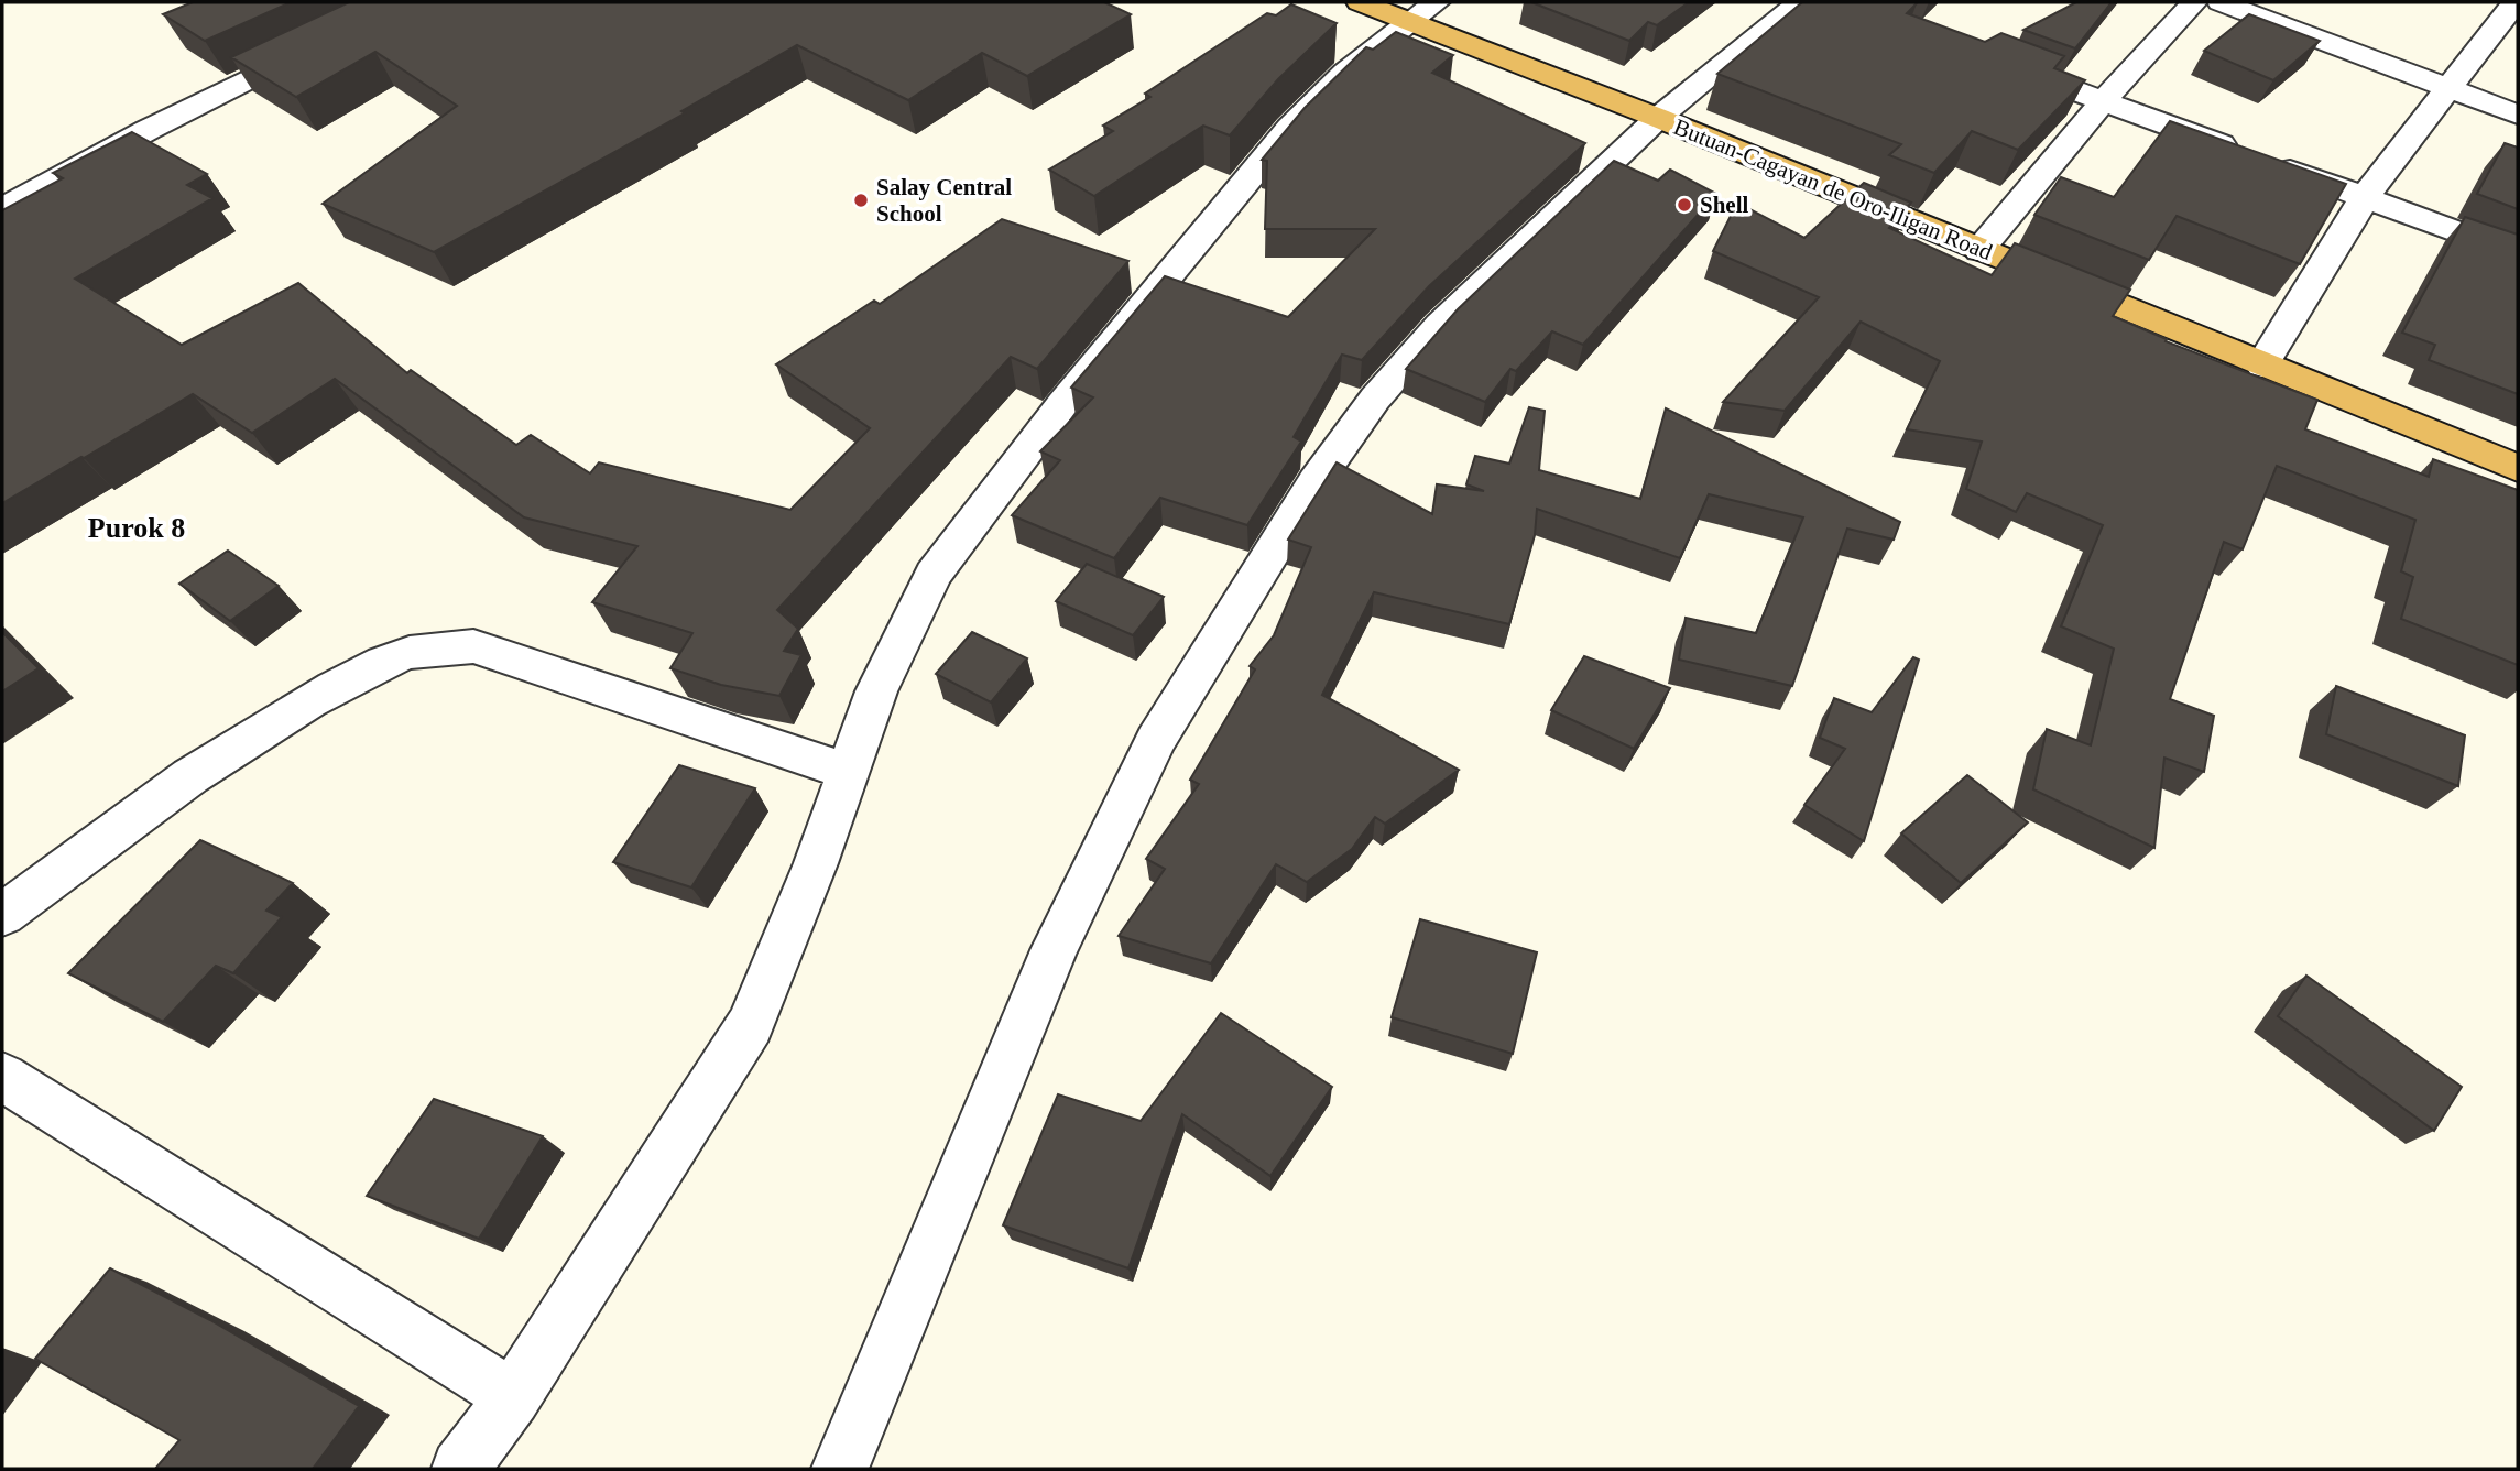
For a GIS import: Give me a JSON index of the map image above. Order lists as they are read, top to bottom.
{
  "streets": {
    "highway": ["Butuan-Cagayan de Oro-Iligan Road"]
  },
  "districts": ["Purok 8"],
  "places": ["Salay Central School", "Shell"]
}
